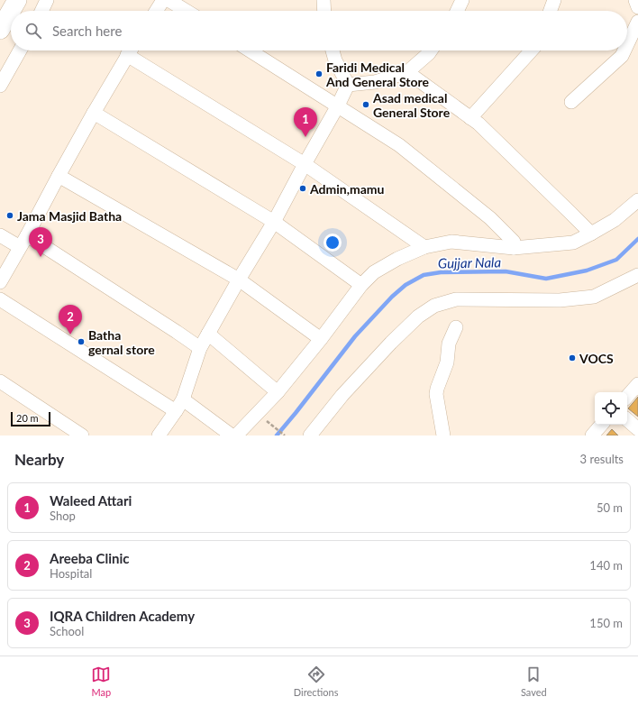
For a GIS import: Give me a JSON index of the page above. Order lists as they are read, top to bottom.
{
  "water": ["Gujjar Nala"],
  "places": [
    "Faridi Medical And General Store",
    "Asad medical General Store",
    "Admin,mamu",
    "Jama Masjid Batha",
    "Batha gernal store",
    "VOCS"
  ],
  "scale_bar": "20 m",
  "page": {
    "search": "Search here",
    "pins": ["1", "3", "2"],
    "scale": "20 m",
    "heading": ["Nearby", "3 results"],
    "list": [
      {
        "mark": "1",
        "name": "Waleed Attari",
        "note": "Shop",
        "value": "50 m"
      },
      {
        "mark": "2",
        "name": "Areeba Clinic",
        "note": "Hospital",
        "value": "140 m"
      },
      {
        "mark": "3",
        "name": "IQRA Children Academy",
        "note": "School",
        "value": "150 m"
      }
    ],
    "nav": ["Map", "Directions", "Saved"]
  }
}
